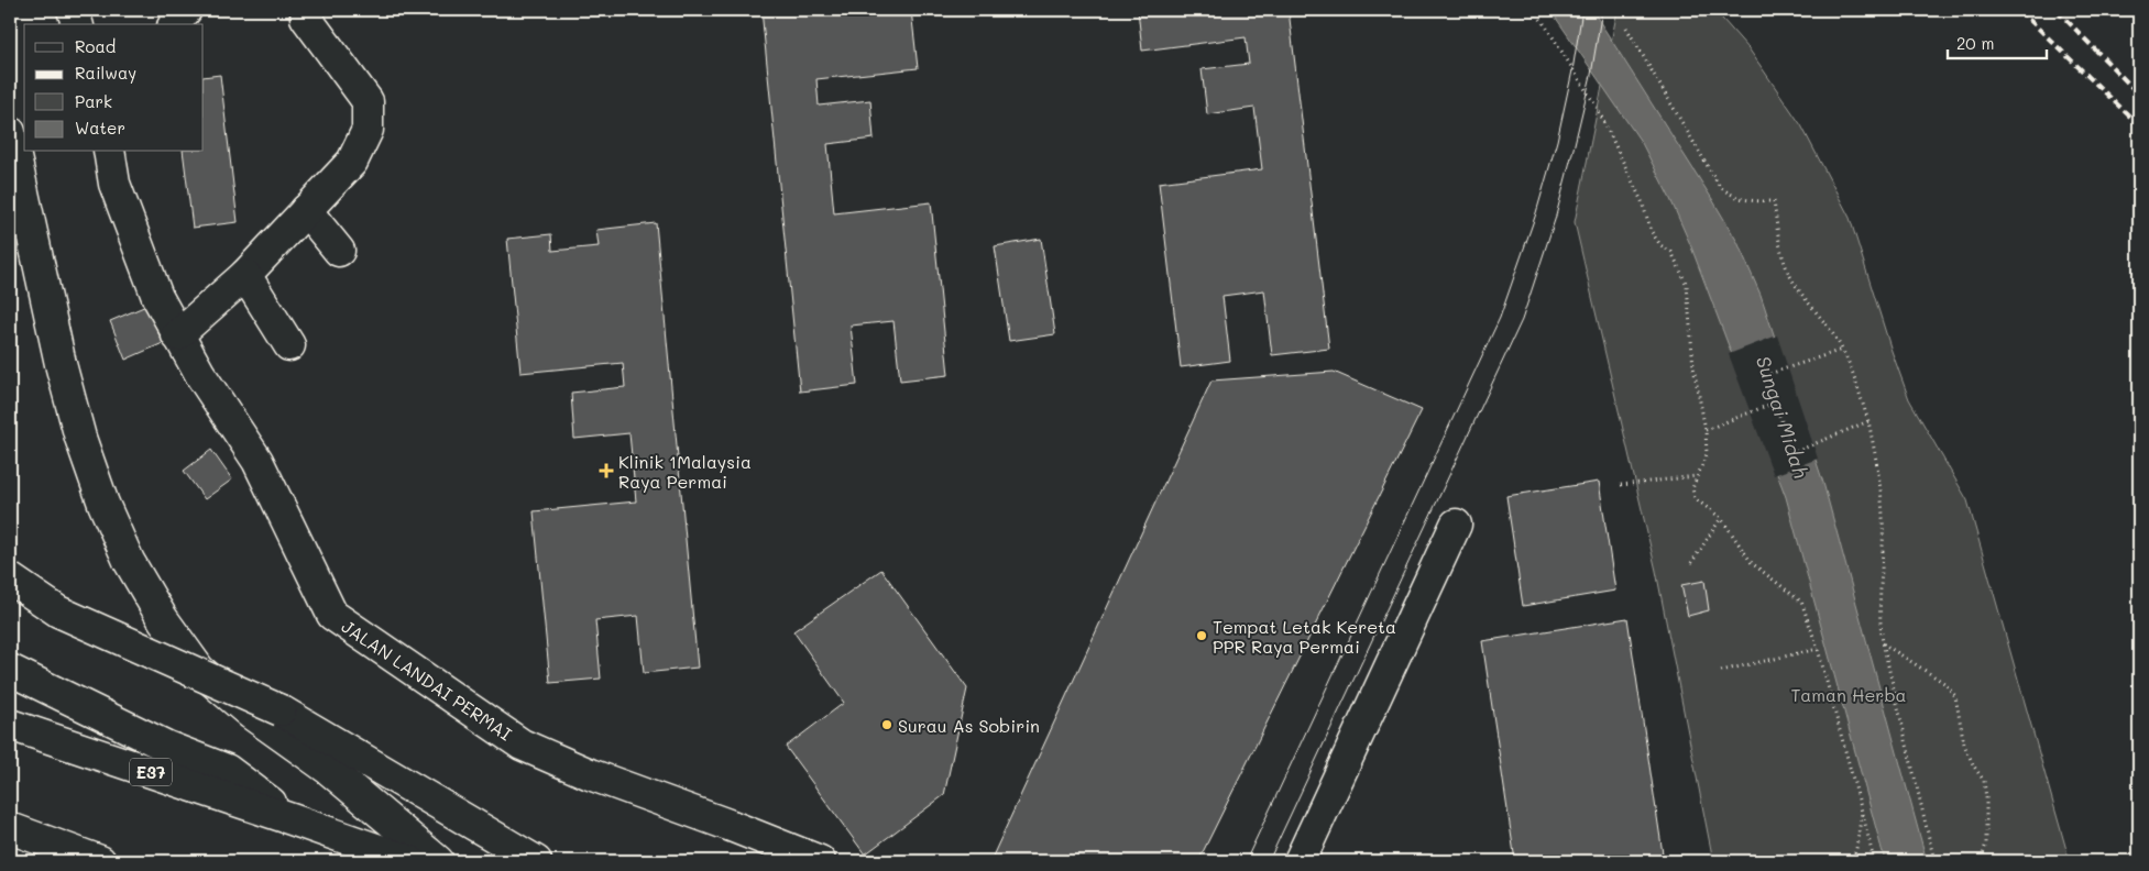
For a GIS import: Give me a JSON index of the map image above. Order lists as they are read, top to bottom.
{
  "streets": {
    "main road": ["JALAN LANDAI PERMAI", "E37"]
  },
  "water": ["Sungai Midah"],
  "parks": ["Taman Herba"],
  "places": {
    "health": ["Klinik 1Malaysia Raya Permai"],
    "other": ["Tempat Letak Kereta PPR Raya Permai", "Surau As Sobirin"]
  },
  "legend": [
    "Road",
    "Railway",
    "Park",
    "Water"
  ],
  "scale_bar": "20 m"
}
